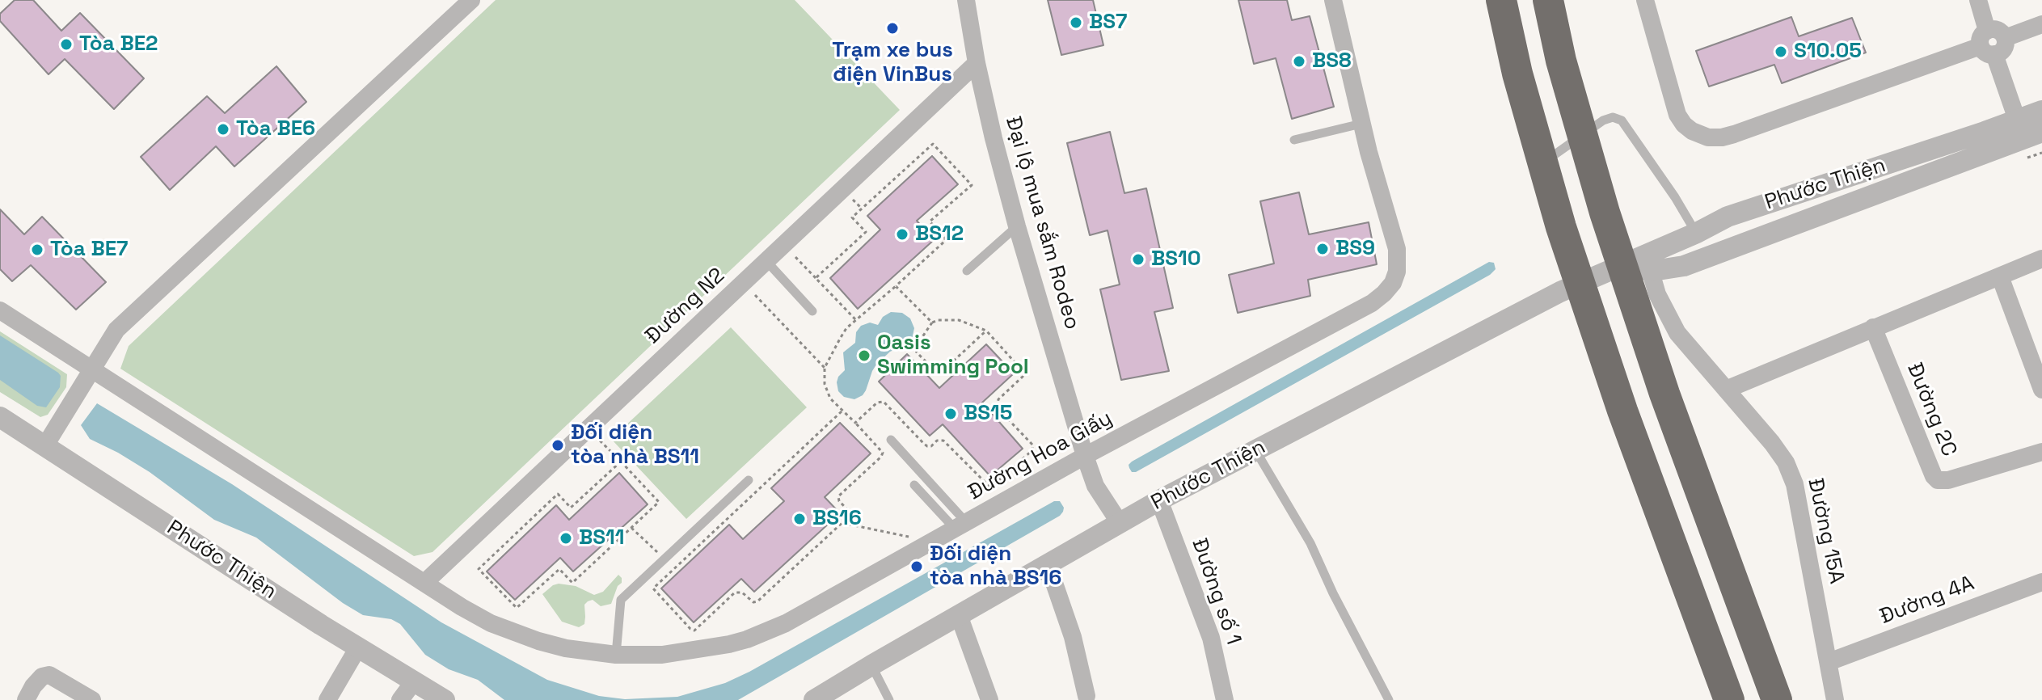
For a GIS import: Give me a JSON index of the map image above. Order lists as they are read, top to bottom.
{
  "streets": {
    "street": [
      "Phước Thiện",
      "Đại lộ mua sắm Rodeo",
      "Đường N2",
      "Đường 2C",
      "Đường Hoa Giấy",
      "Đường 15A",
      "Đường số 1",
      "Đường 4A"
    ]
  },
  "crossings": [
    ["Phước Thiện", "Đại lộ mua sắm Rodeo"],
    ["Phước Thiện", "Đường 15A"],
    ["Phước Thiện", "Đường số 1"],
    ["Đại lộ mua sắm Rodeo", "Đường N2"],
    ["Đại lộ mua sắm Rodeo", "Đường Hoa Giấy"],
    ["Đường N2", "Đường Hoa Giấy"],
    ["Đường 15A", "Đường 4A"]
  ],
  "places": [
    "BS7",
    "Trạm xe bus điện VinBus",
    "Tòa BE2",
    "S10.05",
    "BS8",
    "Tòa BE6",
    "BS12",
    "BS9",
    "Tòa BE7",
    "BS10",
    "Oasis Swimming Pool",
    "BS15",
    "Đối diện tòa nhà BS11",
    "BS16",
    "BS11",
    "Đối diện tòa nhà BS16"
  ]
}
